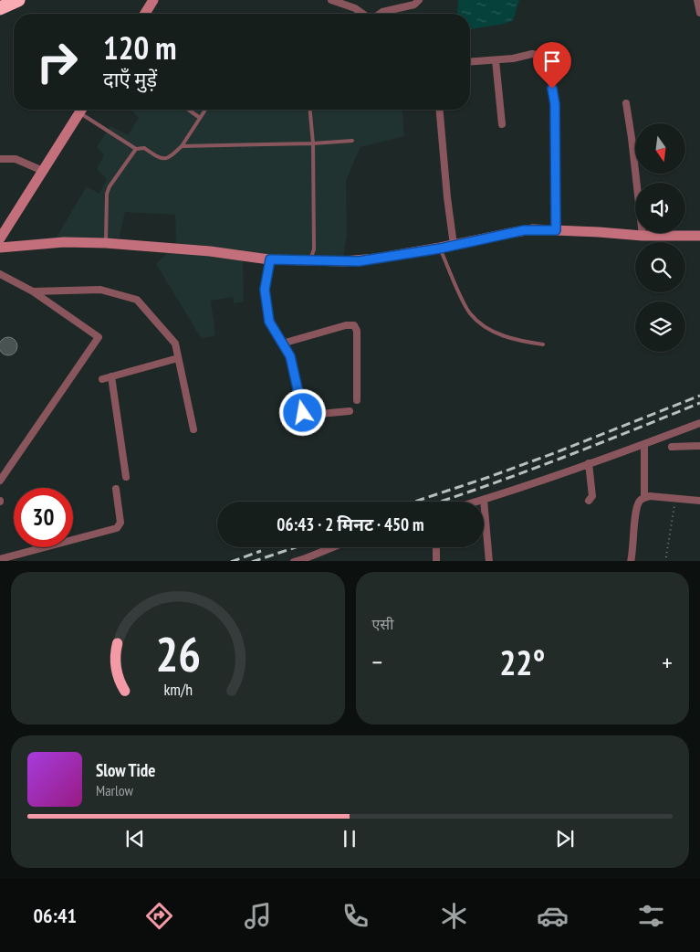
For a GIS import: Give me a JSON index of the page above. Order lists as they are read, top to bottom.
{
  "north": "bottom",
  "page": {
    "turn": ["120 m", "दाएँ मुड़ें"],
    "limit": "30",
    "trip": "06:43 · 2 मिनट · 450 m",
    "tile": "एसी",
    "heat": ["−", "22°", "+"],
    "song": ["Slow Tide", "Marlow"],
    "tabs": "06:41",
    "gauge": ["26", "km/h"]
  }
}
